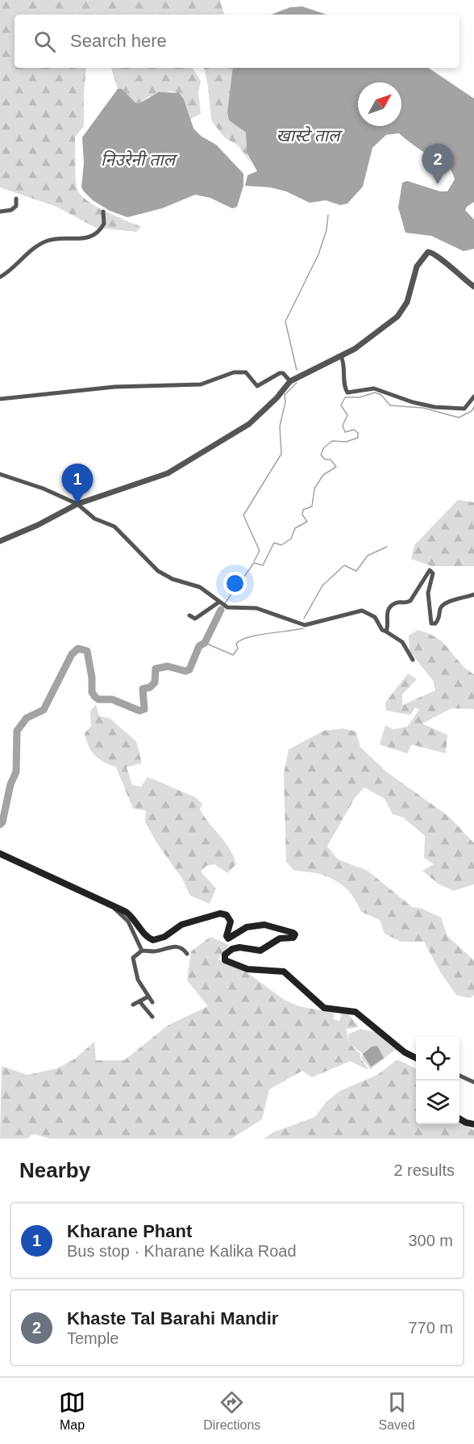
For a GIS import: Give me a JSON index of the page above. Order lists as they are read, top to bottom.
{
  "water": ["खास्टे ताल", "निउरेनी ताल"],
  "north": "top right",
  "page": {
    "search": "Search here",
    "pins": ["2", "1"],
    "heading": ["Nearby", "2 results"],
    "list": [
      {
        "mark": "1",
        "name": "Kharane Phant",
        "note": "Bus stop · Kharane Kalika Road",
        "value": "300 m"
      },
      {
        "mark": "2",
        "name": "Khaste Tal Barahi Mandir",
        "note": "Temple",
        "value": "770 m"
      }
    ],
    "nav": ["Map", "Directions", "Saved"]
  }
}
